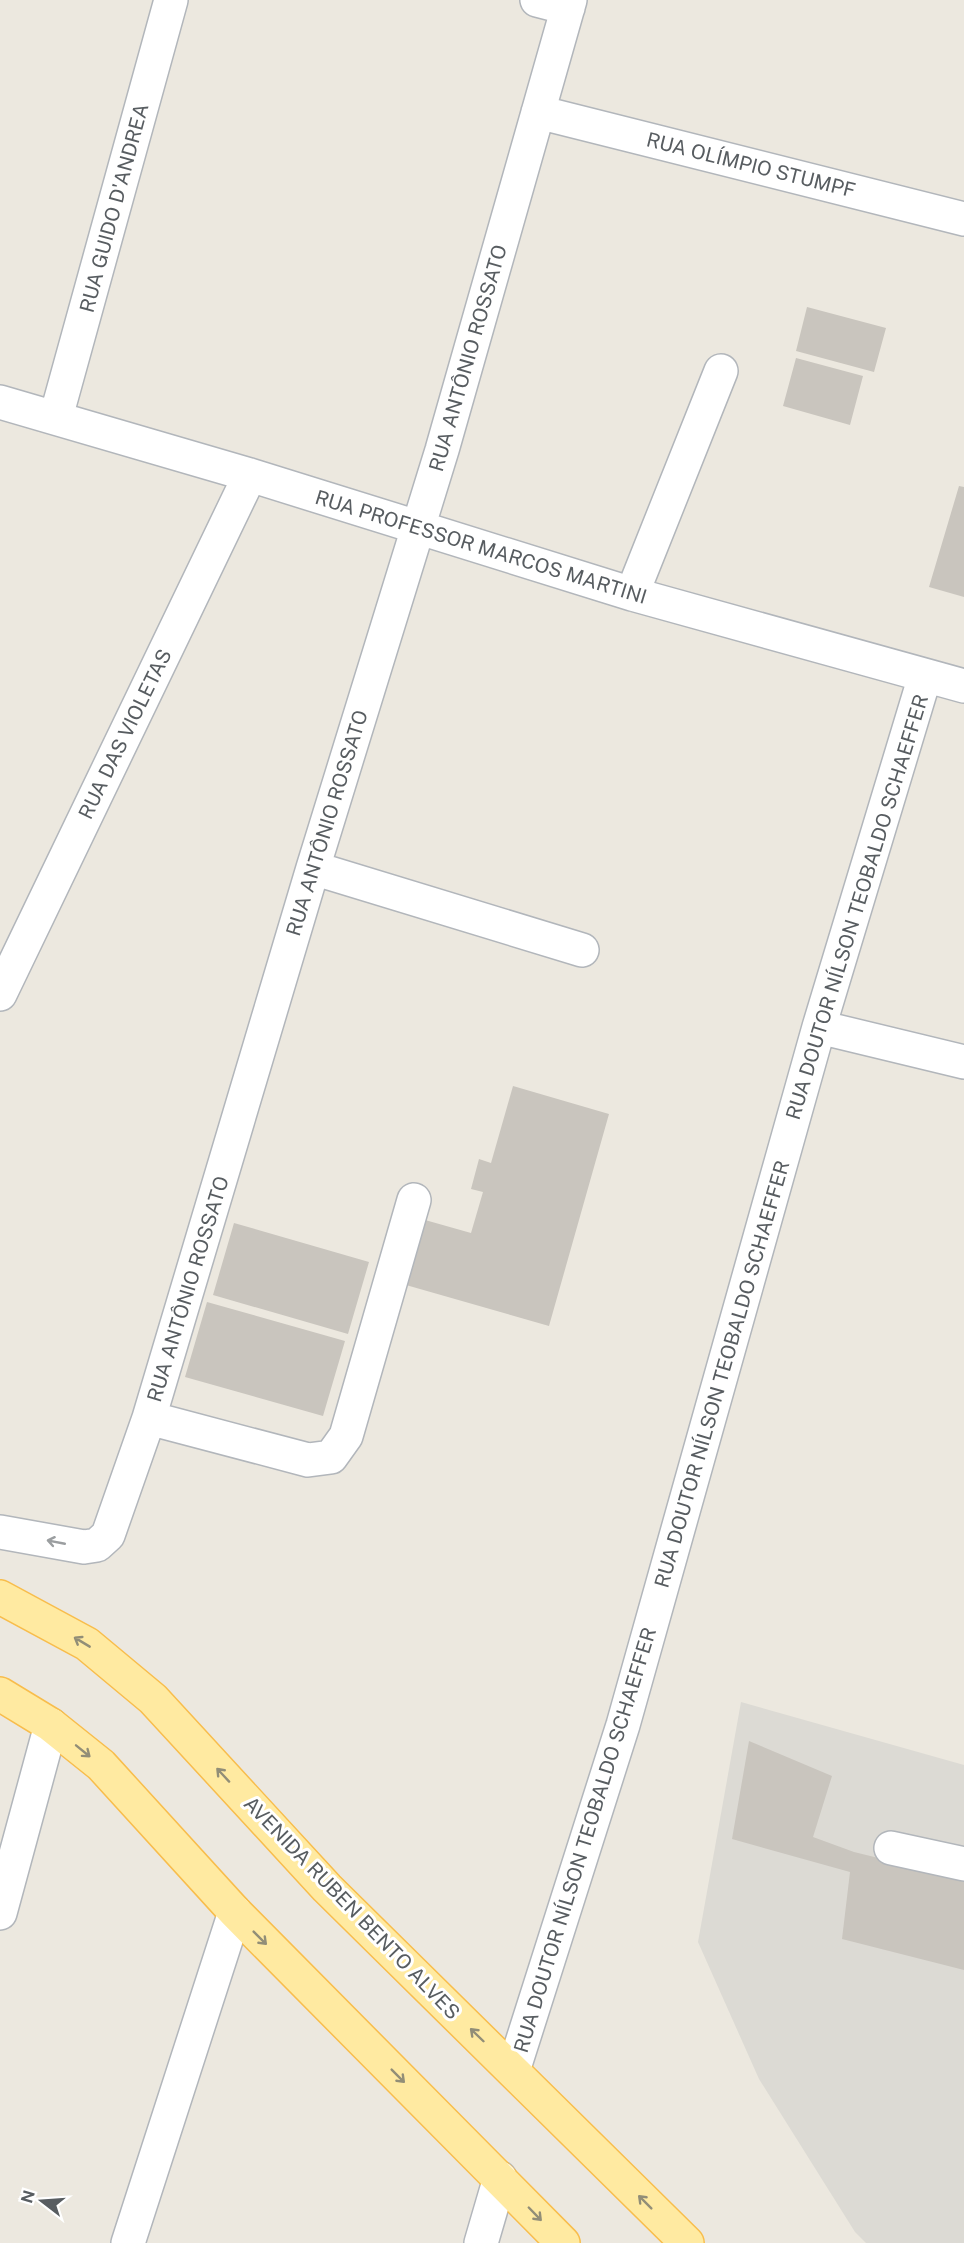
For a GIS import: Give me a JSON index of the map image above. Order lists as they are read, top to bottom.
{
  "streets": {
    "main road": ["AVENIDA RUBEN BENTO ALVES"],
    "street": [
      "RUA OLÍMPIO STUMPF",
      "RUA GUIDO D'ANDREA",
      "RUA ANTÔNIO ROSSATO",
      "RUA PROFESSOR MARCOS MARTINI",
      "RUA DAS VIOLETAS",
      "RUA DOUTOR NÍLSON TEOBALDO SCHAEFFER"
    ]
  },
  "crossings": [
    ["RUA OLÍMPIO STUMPF", "RUA ANTÔNIO ROSSATO"],
    ["RUA GUIDO D'ANDREA", "RUA PROFESSOR MARCOS MARTINI"],
    ["RUA ANTÔNIO ROSSATO", "RUA PROFESSOR MARCOS MARTINI"],
    ["RUA PROFESSOR MARCOS MARTINI", "RUA DAS VIOLETAS"],
    ["RUA PROFESSOR MARCOS MARTINI", "RUA DOUTOR NÍLSON TEOBALDO SCHAEFFER"],
    ["RUA DOUTOR NÍLSON TEOBALDO SCHAEFFER", "AVENIDA RUBEN BENTO ALVES"]
  ],
  "north": "left"
}
